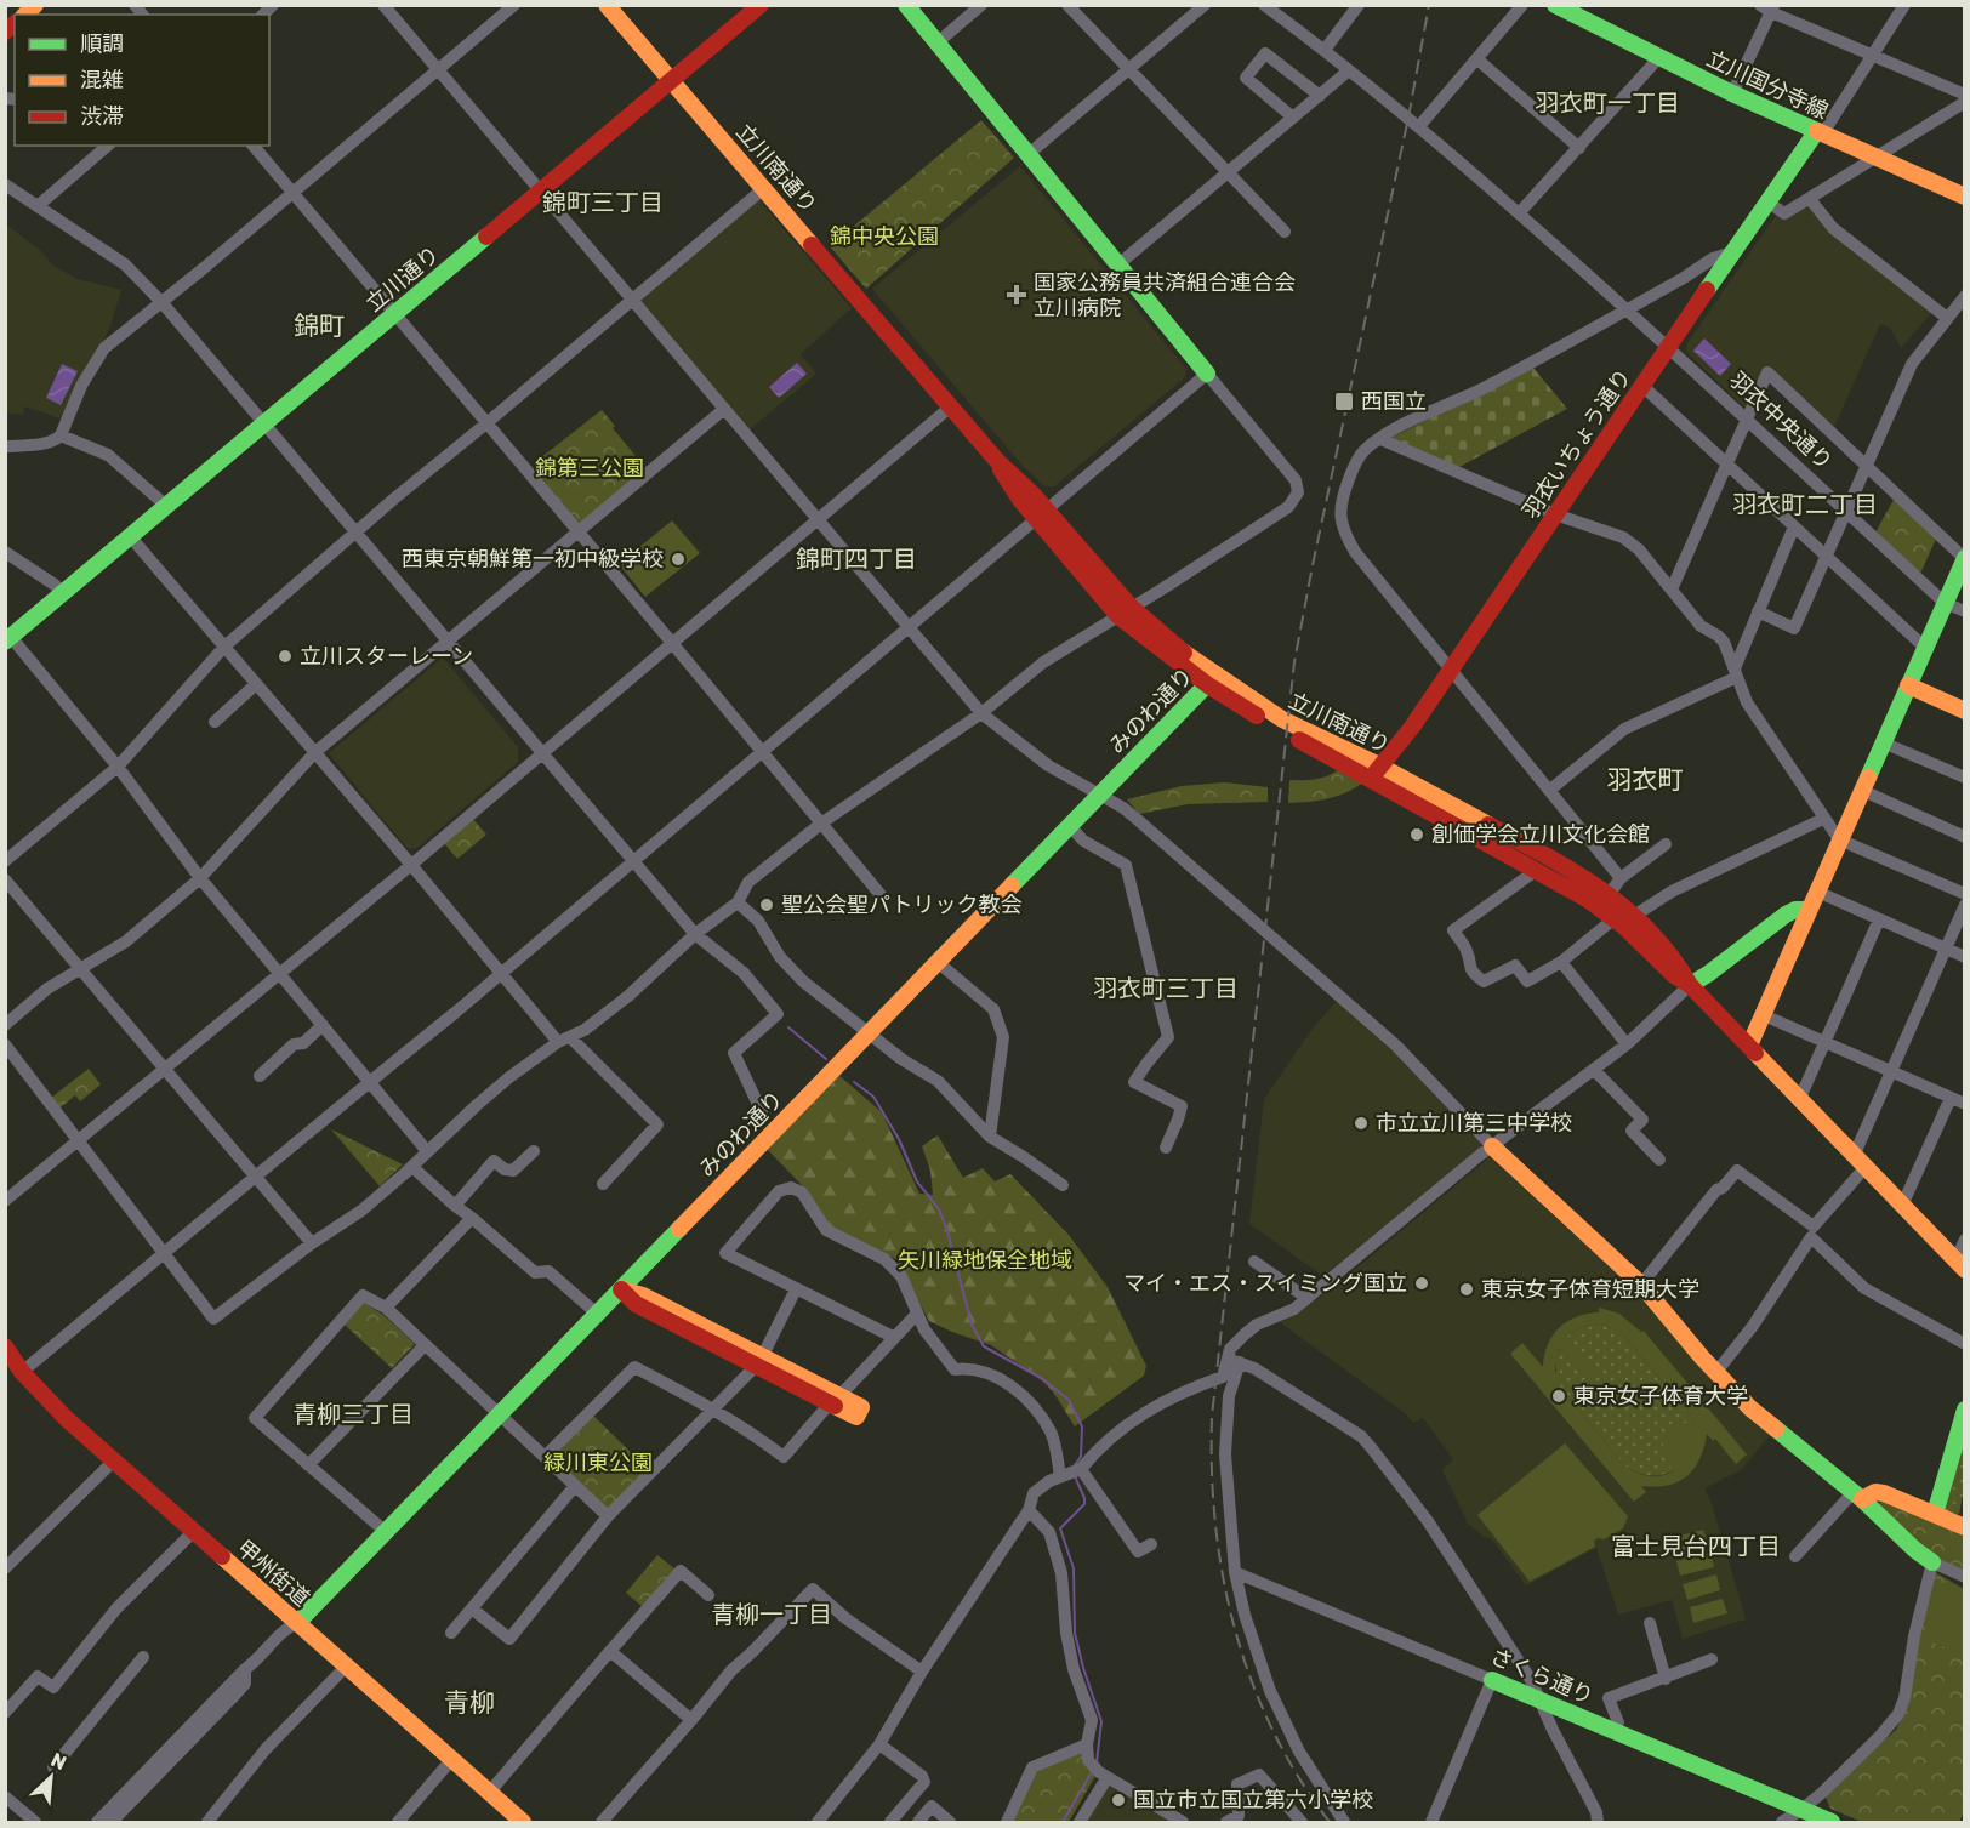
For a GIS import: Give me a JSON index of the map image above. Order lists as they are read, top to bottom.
{
  "streets": {
    "street": [
      "立川国分寺線",
      "立川南通り",
      "立川通り",
      "羽衣中央通り",
      "羽衣いちょう通り",
      "みのわ通り",
      "甲州街道",
      "さくら通り"
    ]
  },
  "crossings": [
    ["立川国分寺線", "羽衣いちょう通り"],
    ["立川南通り", "立川通り"],
    ["立川南通り", "羽衣いちょう通り"],
    ["立川南通り", "みのわ通り"],
    ["羽衣中央通り", "羽衣いちょう通り"],
    ["みのわ通り", "甲州街道"]
  ],
  "districts": [
    "羽衣町一丁目",
    "錦町三丁目",
    "錦町",
    "羽衣町二丁目",
    "錦町四丁目",
    "羽衣町",
    "羽衣町三丁目",
    "青柳三丁目",
    "富士見台四丁目",
    "青柳一丁目",
    "青柳"
  ],
  "parks": [
    "錦中央公園",
    "錦第三公園",
    "矢川緑地保全地域",
    "緑川東公園"
  ],
  "places": {
    "health": ["国家公務員共済組合連合会 立川病院"],
    "transit": ["西国立"],
    "other": [
      "西東京朝鮮第一初中級学校",
      "立川スターレーン",
      "創価学会立川文化会館",
      "聖公会聖パトリック教会",
      "市立立川第三中学校",
      "マイ・エス・スイミング国立",
      "東京女子体育短期大学",
      "東京女子体育大学",
      "国立市立国立第六小学校"
    ]
  },
  "legend": ["順調", "混雑", "渋滞"],
  "north": "top right"
}
